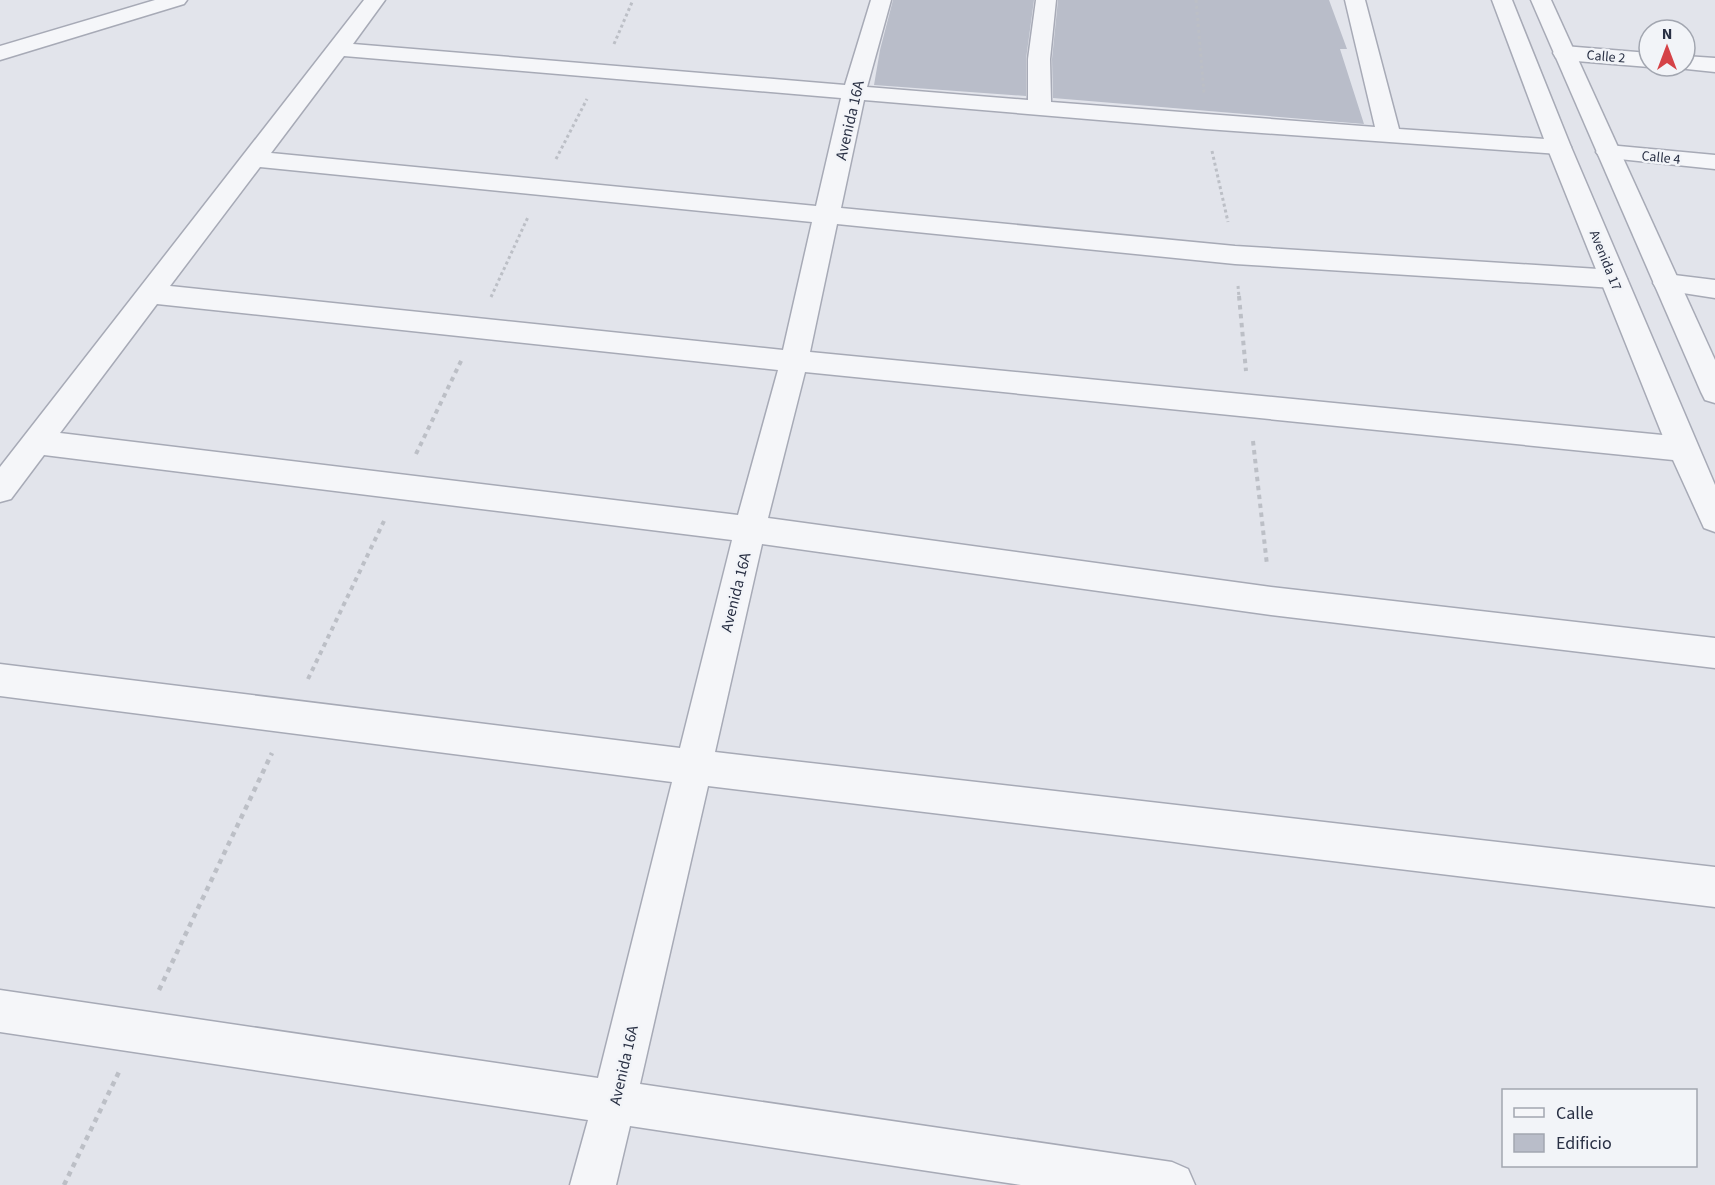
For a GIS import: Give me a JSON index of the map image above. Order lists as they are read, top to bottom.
{
  "streets": {
    "street": [
      "Calle 2",
      "Avenida 16A",
      "Calle 4",
      "Avenida 17"
    ]
  },
  "legend": ["Calle", "Edificio"],
  "north": "top"
}
